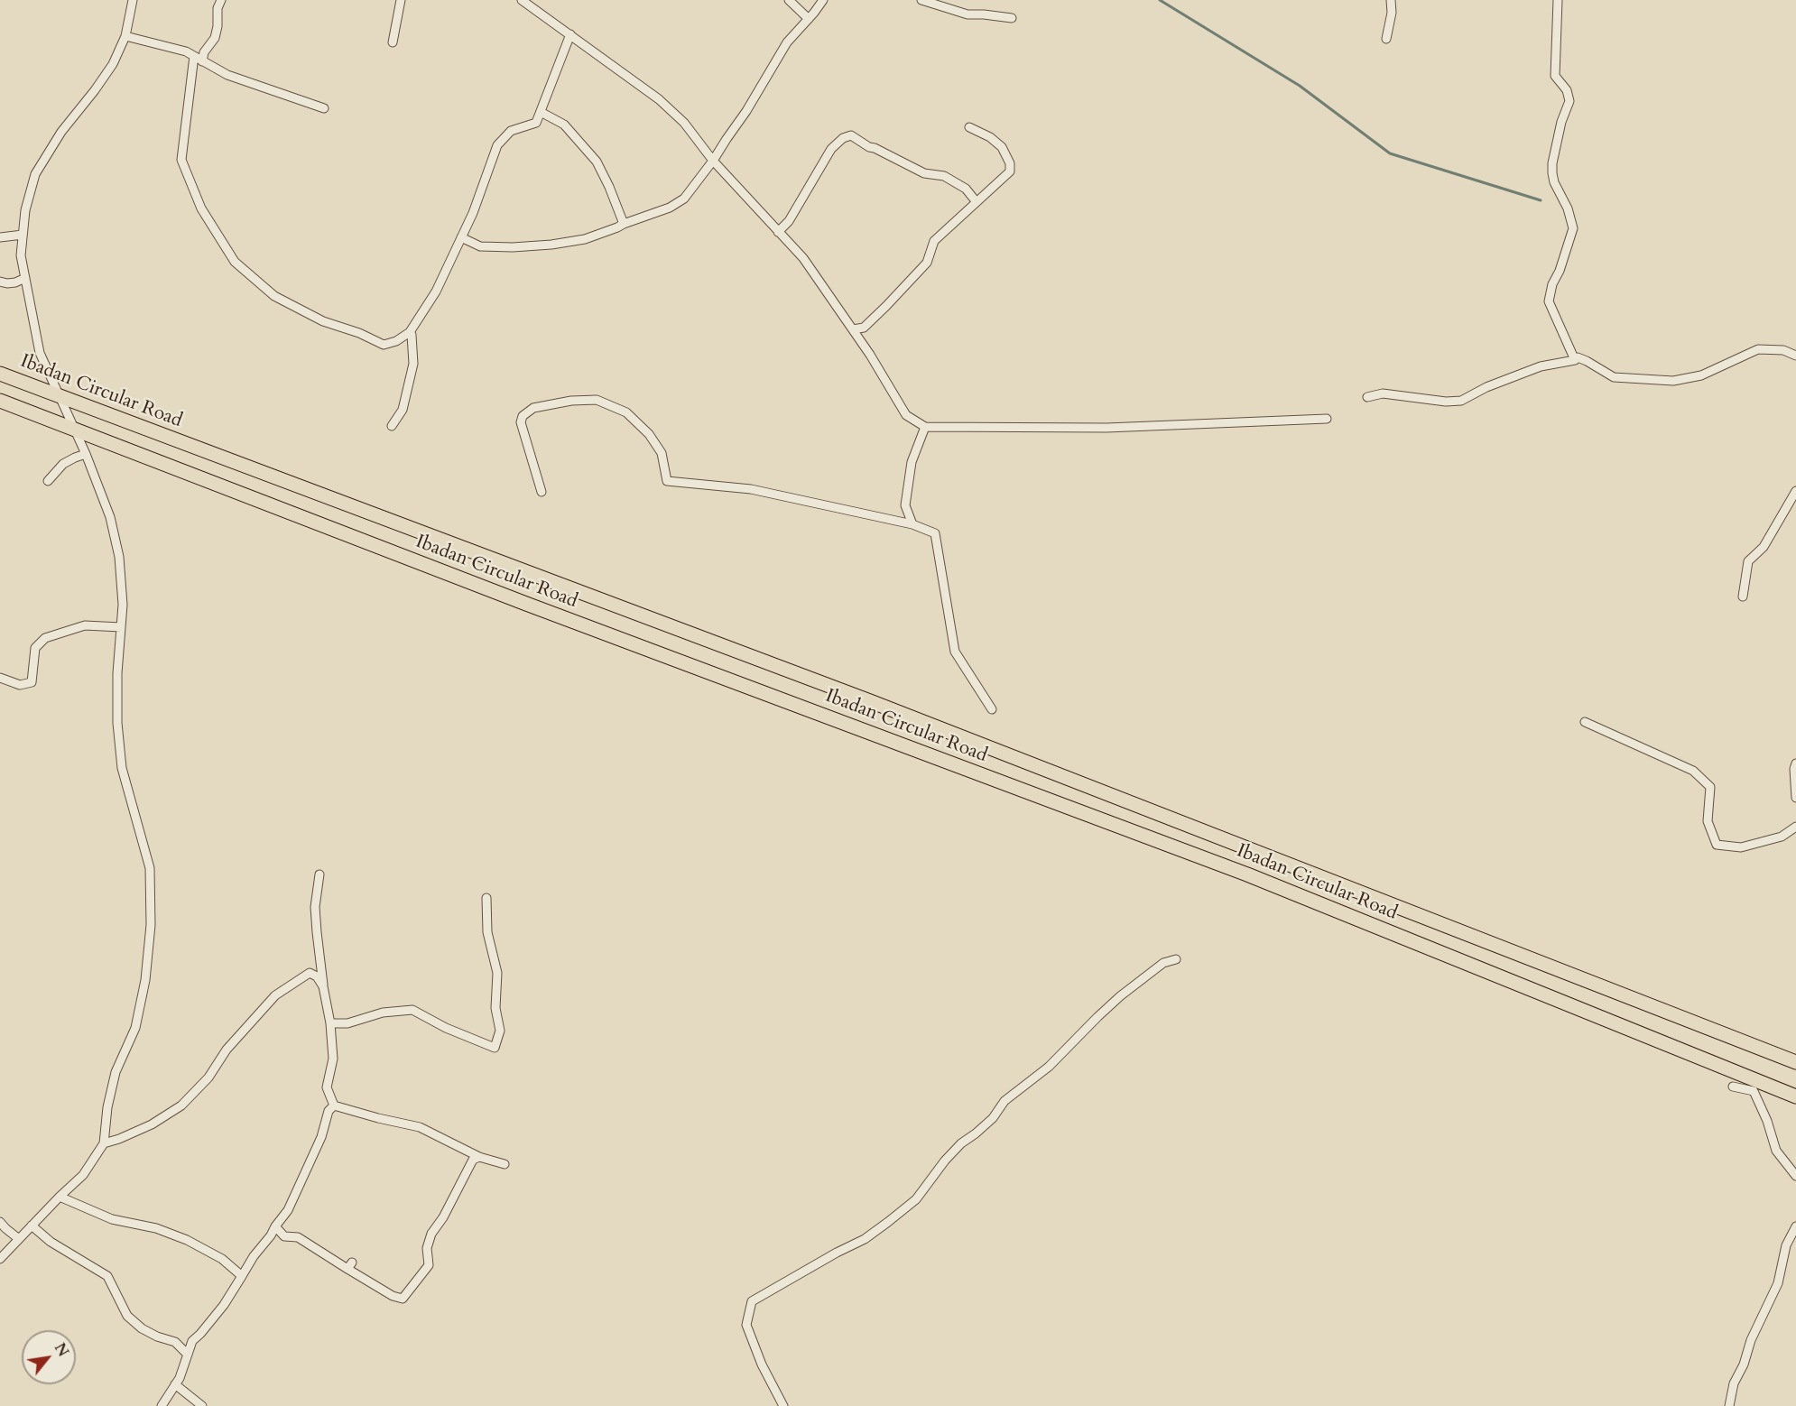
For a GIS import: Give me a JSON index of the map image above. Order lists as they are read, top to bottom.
{
  "streets": {
    "highway": ["Ibadan Circular Road"]
  },
  "north": "top right"
}
